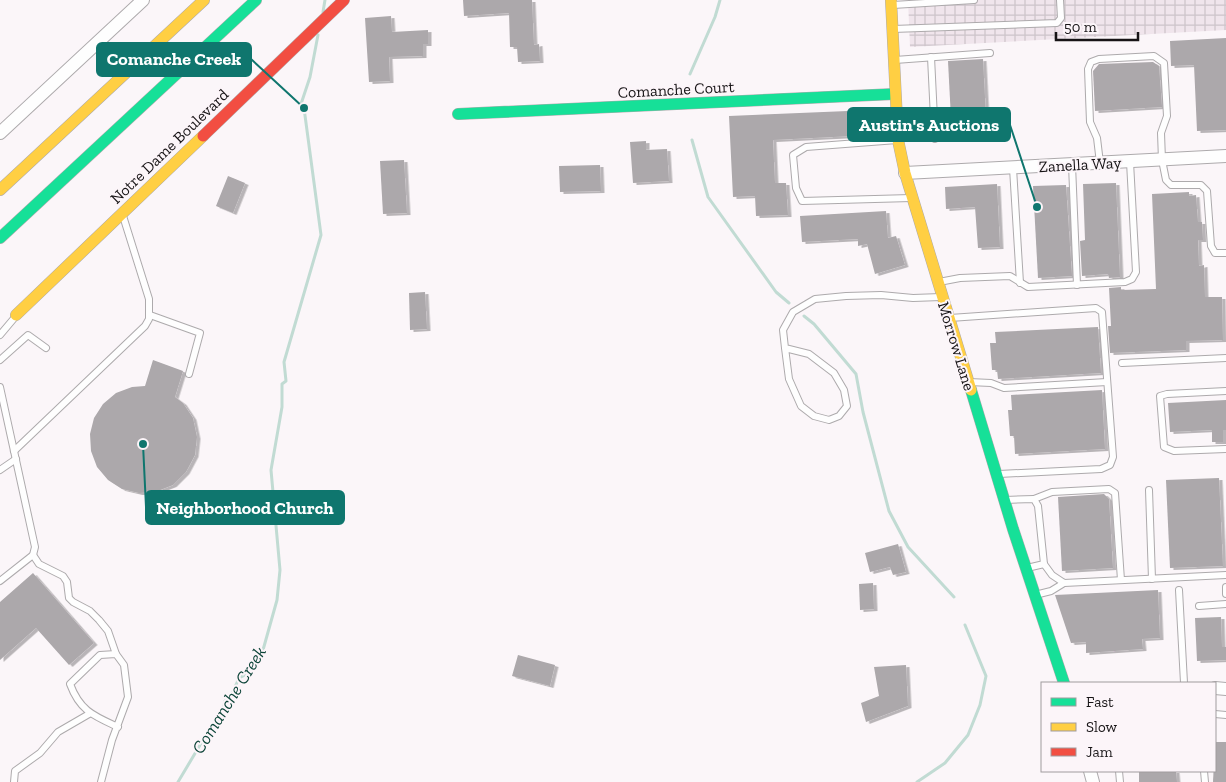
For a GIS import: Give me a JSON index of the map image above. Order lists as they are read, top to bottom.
{
  "streets": {
    "main road": ["Comanche Court", "Notre Dame Boulevard", "Morrow Lane"],
    "street": ["Zanella Way"]
  },
  "crossings": [
    ["Comanche Court", "Morrow Lane"],
    ["Zanella Way", "Morrow Lane"]
  ],
  "water": ["Comanche Creek"],
  "places": ["Comanche Creek", "Austin's Auctions", "Neighborhood Church"],
  "legend": ["Fast", "Slow", "Jam"],
  "scale_bar": "50 m"
}
